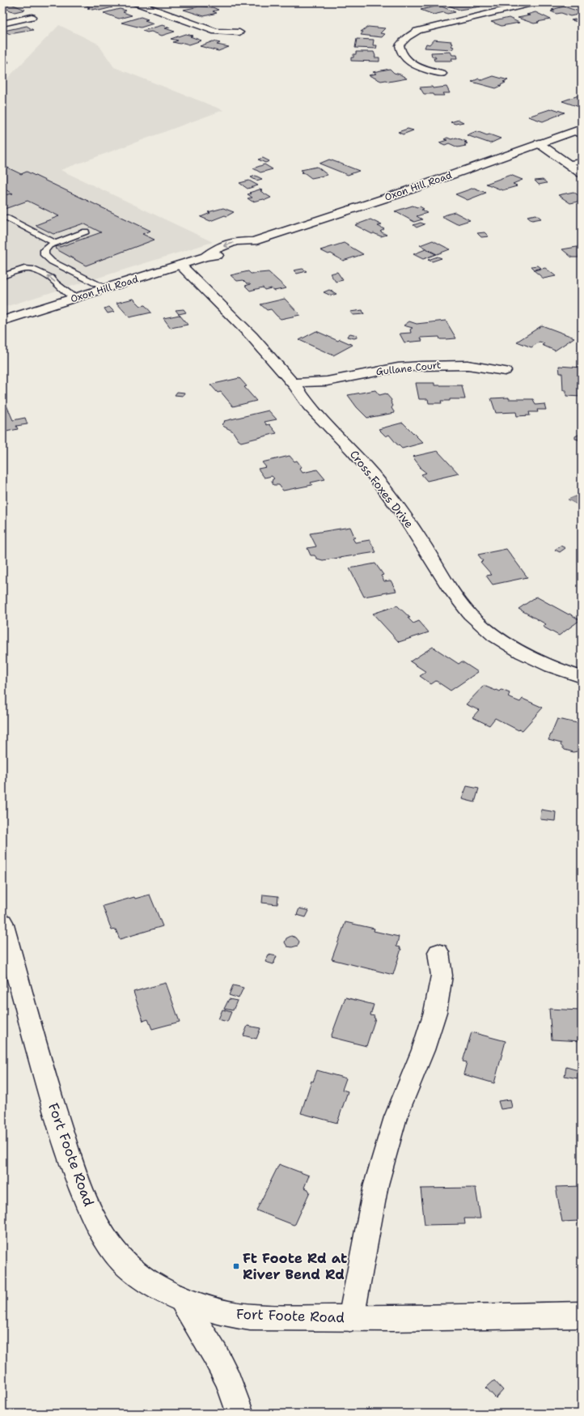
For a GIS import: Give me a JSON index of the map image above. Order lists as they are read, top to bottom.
{
  "streets": {
    "street": [
      "Oxon Hill Road",
      "Gullane Court",
      "Cross Foxes Drive",
      "Fort Foote Road"
    ]
  },
  "crossings": [
    ["Oxon Hill Road", "Cross Foxes Drive"],
    ["Gullane Court", "Cross Foxes Drive"]
  ],
  "places": {
    "transit": ["Ft Foote Rd at River Bend Rd"]
  }
}
